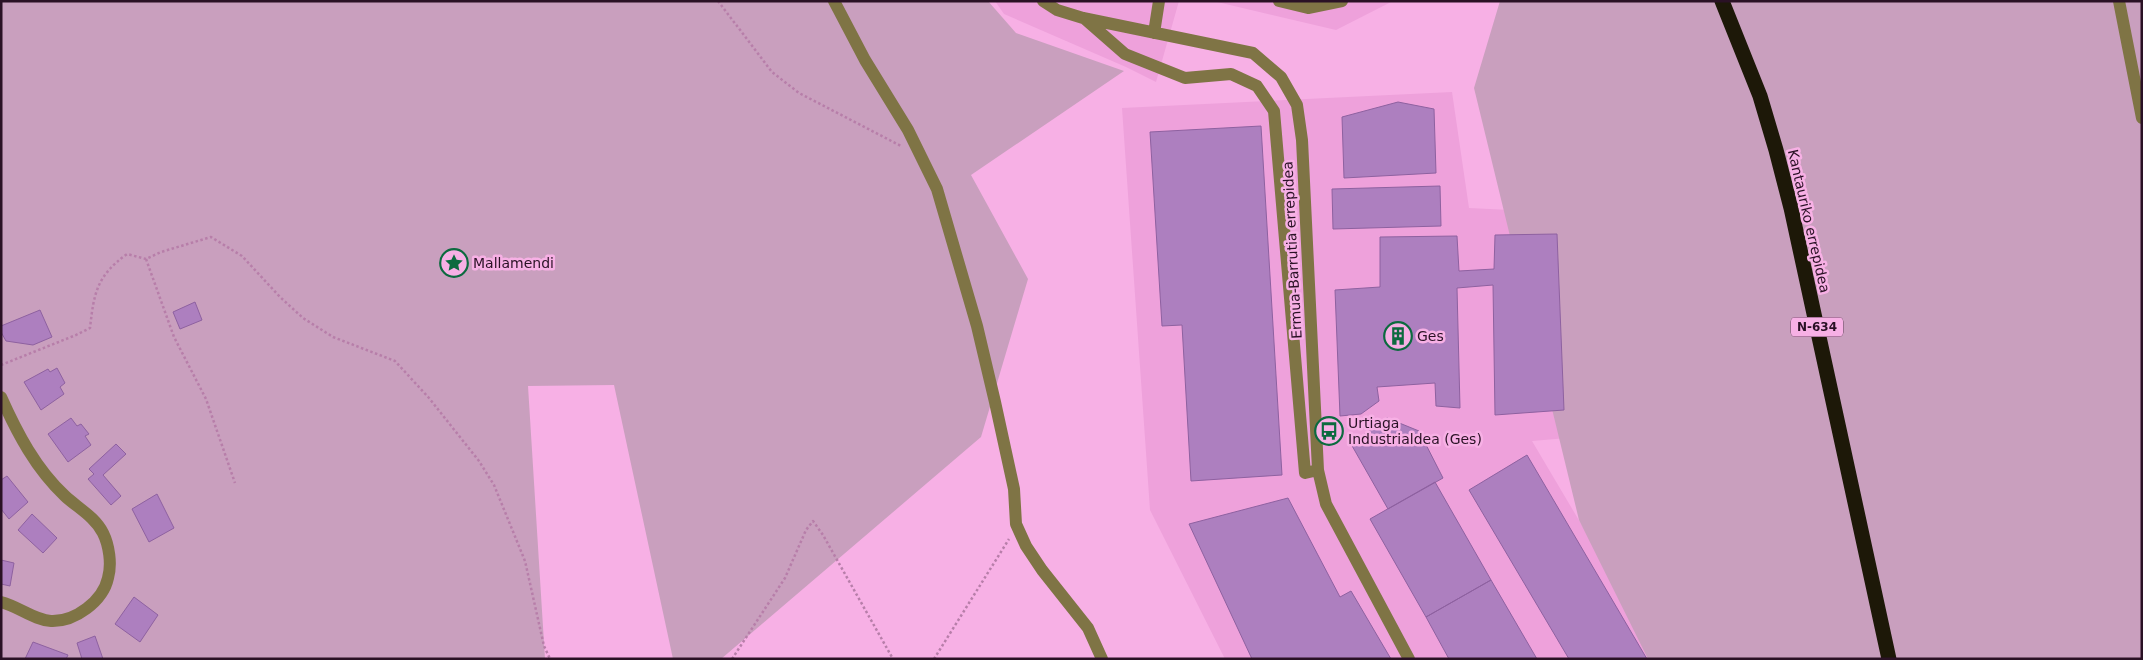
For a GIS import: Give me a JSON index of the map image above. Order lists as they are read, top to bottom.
{
  "streets": {
    "highway": ["Kantauriko errepidea", "N-634"],
    "street": ["Ermua-Barrutia errepidea"]
  },
  "places": {
    "place": ["Mallamendi"],
    "building": ["Ges"],
    "bus stop": ["Urtiaga Industrialdea (Ges)"]
  }
}
